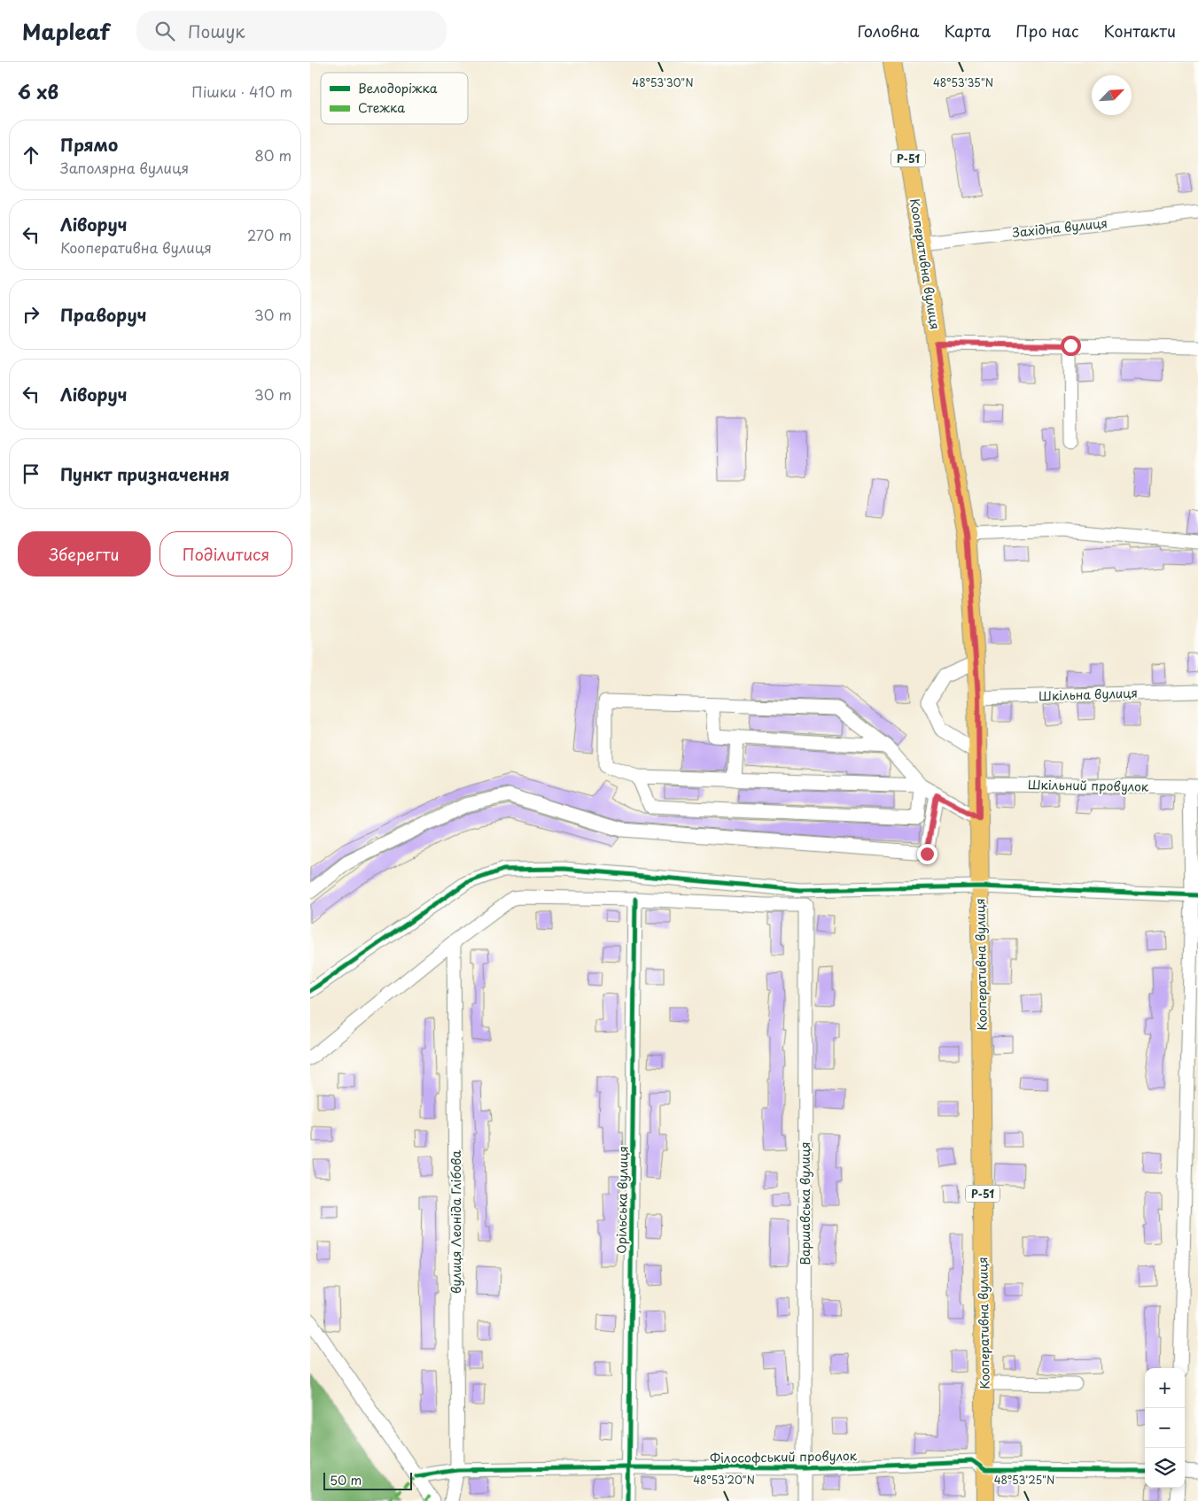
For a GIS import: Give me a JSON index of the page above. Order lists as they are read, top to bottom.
{
  "streets": {
    "main road": ["Р-51", "Кооперативна вулиця"],
    "street": [
      "Західна вулиця",
      "Шкільна вулиця",
      "Шкільний провулок",
      "Орільська вулиця",
      "Варшавська вулиця",
      "вулиця Леоніда Глібова",
      "Філософський провулок"
    ]
  },
  "crossings": [
    ["Західна вулиця", "Кооперативна вулиця"],
    ["Кооперативна вулиця", "Шкільна вулиця"],
    ["Кооперативна вулиця", "Шкільний провулок"],
    ["Кооперативна вулиця", "Філософський провулок"],
    ["Орільська вулиця", "Варшавська вулиця"],
    ["Орільська вулиця", "Філософський провулок"],
    ["Варшавська вулиця", "Філософський провулок"],
    ["вулиця Леоніда Глібова", "Філософський провулок"]
  ],
  "legend": ["Велодоріжка", "Стежка"],
  "scale_bar": "50 m",
  "north": "top right",
  "page": {
    "header": "Mapleaf",
    "search": "Пошук",
    "nav": [
      "Головна",
      "Карта",
      "Про нас",
      "Контакти"
    ],
    "heading": ["6 хв", "Пішки · 410 m"],
    "list": [
      ["Прямо", "Заполярна вулиця", "80 m"],
      ["Ліворуч", "Кооперативна вулиця", "270 m"],
      ["Праворуч", "30 m"],
      ["Ліворуч", "30 m"],
      "Пункт призначення"
    ],
    "buttons": ["Зберегти", "Поділитися"],
    "map_buttons": ["+", "−"],
    "scale": "50 m"
  },
  "coordinates": [
    "48°53'30\"N",
    "48°53'35\"N",
    "48°53'20\"N",
    "48°53'25\"N"
  ]
}
